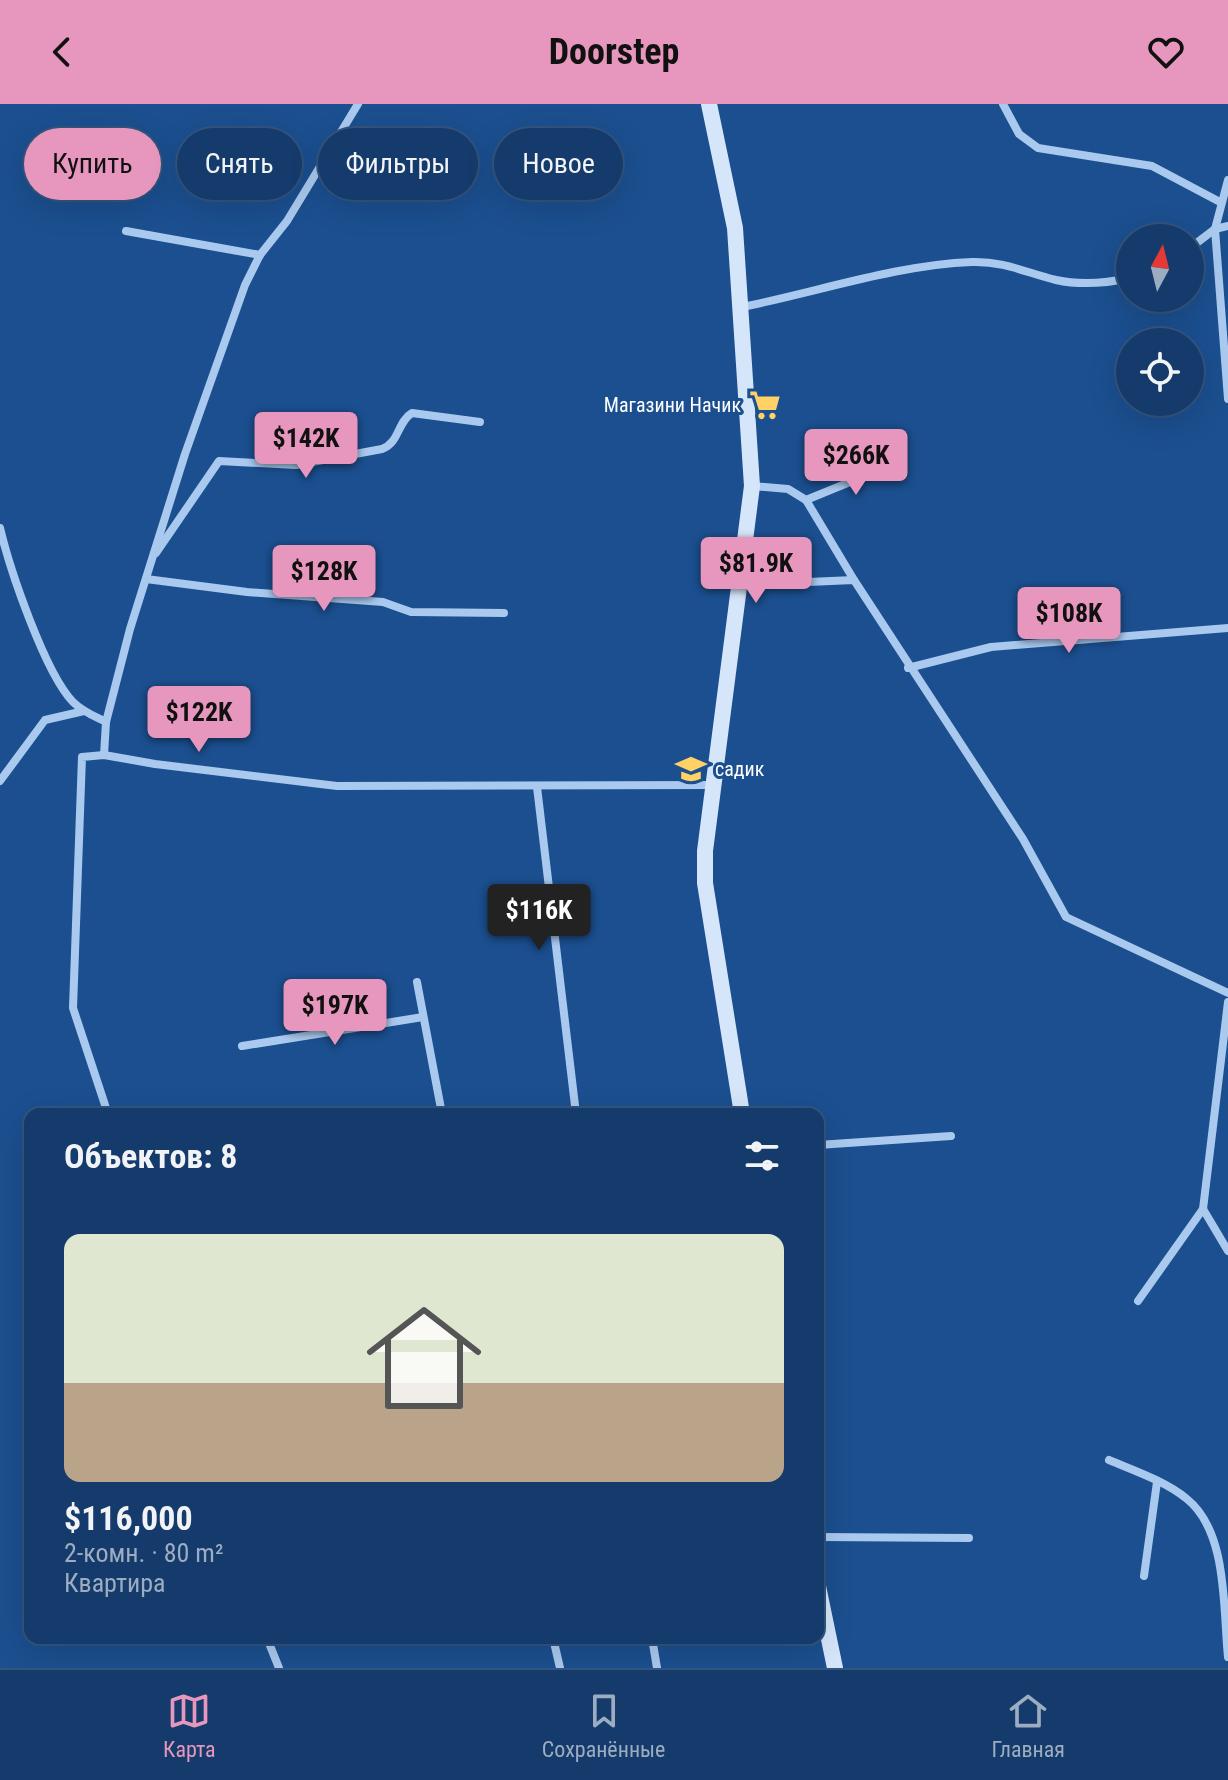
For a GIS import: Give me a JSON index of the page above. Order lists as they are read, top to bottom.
{
  "places": {
    "supermarket": ["Магазини Начик"],
    "school or university": ["садик"]
  },
  "north": "top",
  "page": {
    "header": "Doorstep",
    "chip": [
      "Купить",
      "Снять",
      "Фильтры",
      "Новое"
    ],
    "price": [
      "$142K",
      "$266K",
      "$81.9K",
      "$128K",
      "$108K",
      "$122K",
      "$116K",
      "$197K"
    ],
    "heading": "Объектов: 8",
    "list": [
      {
        "name": "$116,000",
        "note": "2-комн. · 80 m² · Квартира"
      }
    ],
    "tabs": ["Карта", "Сохранённые", "Главная"]
  }
}
